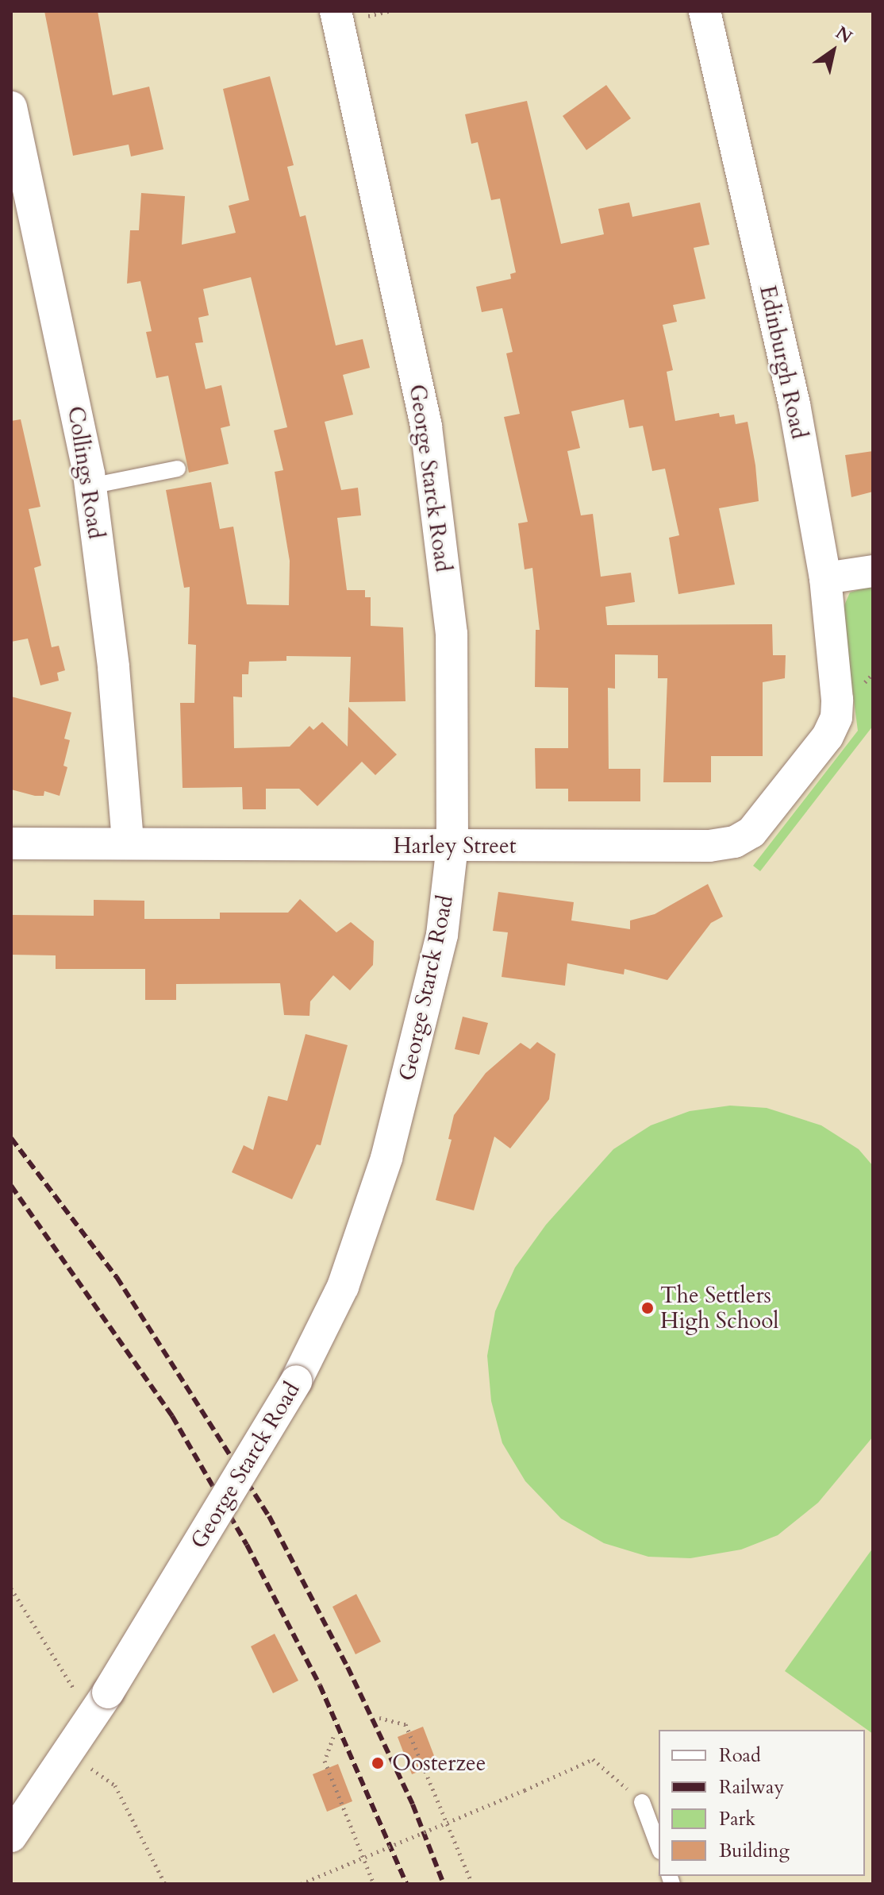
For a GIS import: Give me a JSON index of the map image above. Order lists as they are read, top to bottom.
{
  "streets": {
    "street": [
      "Edinburgh Road",
      "Collings Road",
      "George Starck Road",
      "Harley Street"
    ]
  },
  "crossings": [
    ["Edinburgh Road", "Harley Street"],
    ["Collings Road", "Harley Street"],
    ["George Starck Road", "Harley Street"]
  ],
  "places": ["The Settlers High School", "Oosterzee"],
  "legend": [
    "Road",
    "Railway",
    "Park",
    "Building"
  ],
  "north": "top right"
}
